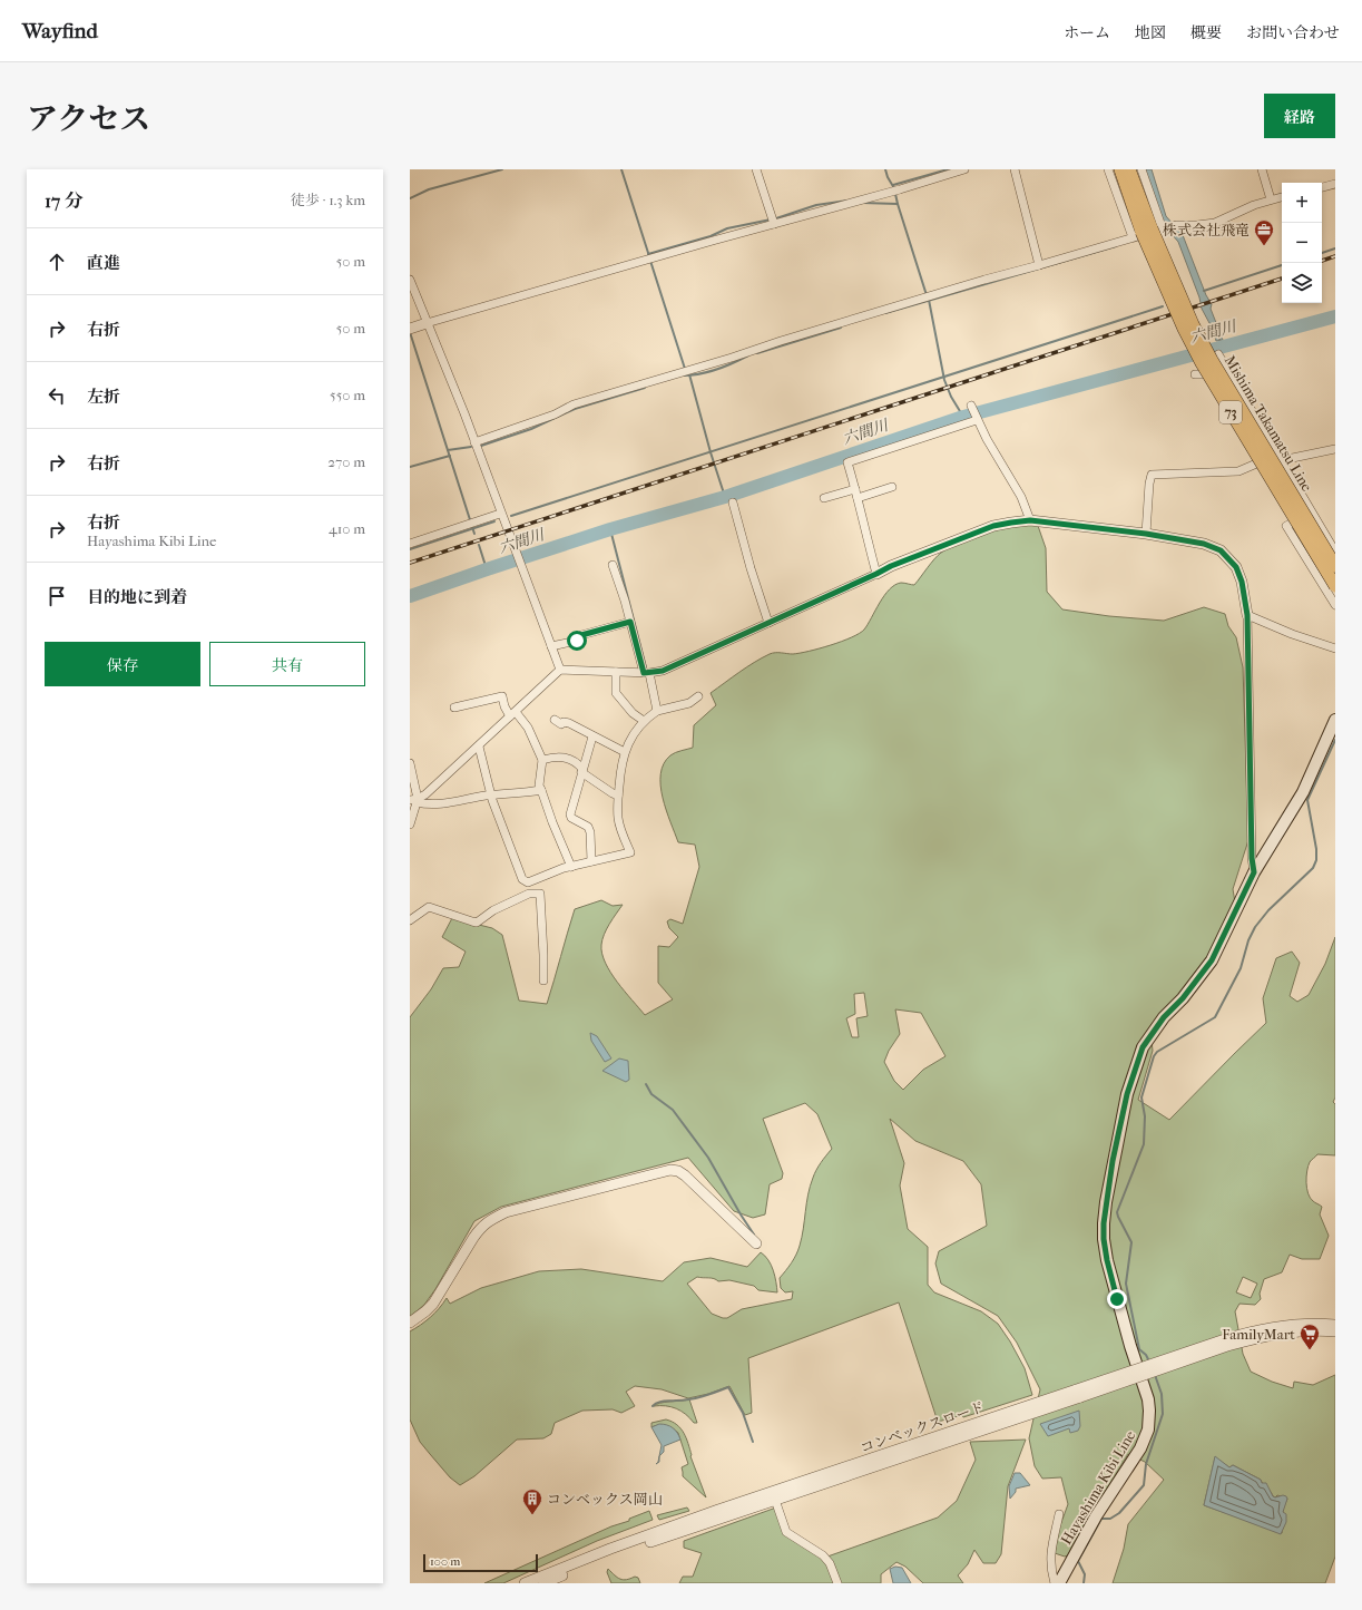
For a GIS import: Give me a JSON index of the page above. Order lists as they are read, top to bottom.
{
  "streets": {
    "main road": ["73", "Mishima Takamatsu Line", "Hayashima Kibi Line"],
    "street": ["コンベックスロード"]
  },
  "water": ["六間川"],
  "places": {
    "office": ["株式会社飛竜"],
    "supermarket": ["FamilyMart"],
    "building": ["コンベックス岡山"]
  },
  "scale_bar": "100 m",
  "page": {
    "header": "Wayfind",
    "nav": [
      "ホーム",
      "地図",
      "概要",
      "お問い合わせ"
    ],
    "title": "アクセス",
    "buttons": [
      "経路",
      ["保存", "共有"]
    ],
    "heading": ["17 分", "徒歩 · 1.3 km"],
    "map_buttons": ["+", "−"],
    "list": [
      ["直進", "50 m"],
      ["右折", "50 m"],
      ["左折", "550 m"],
      ["右折", "270 m"],
      ["右折", "Hayashima Kibi Line", "410 m"],
      "目的地に到着"
    ],
    "scale": "100 m"
  }
}
